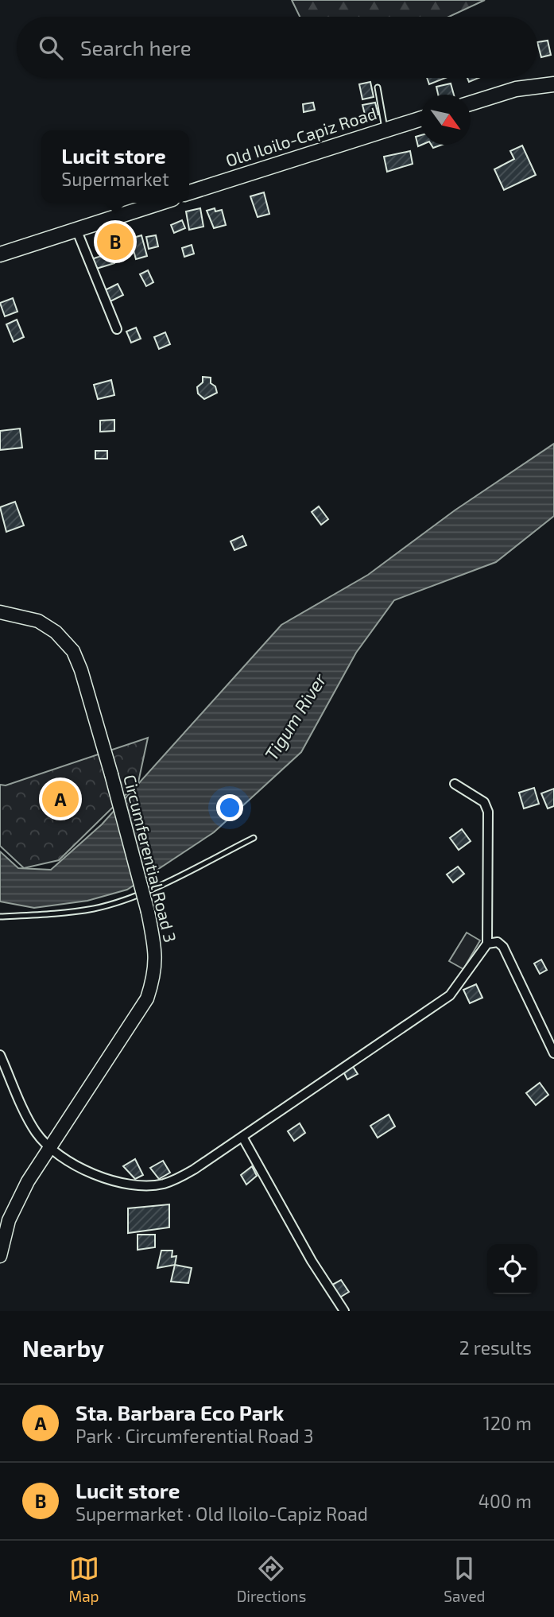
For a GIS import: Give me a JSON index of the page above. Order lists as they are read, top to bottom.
{
  "streets": {
    "main road": ["Old Iloilo-Capiz Road", "Circumferential Road 3"]
  },
  "water": ["Tigum River"],
  "north": "bottom right",
  "page": {
    "search": "Search here",
    "popup": ["Lucit store", "Supermarket"],
    "pins": ["B", "A"],
    "heading": ["Nearby", "2 results"],
    "list": [
      {
        "mark": "A",
        "name": "Sta. Barbara Eco Park",
        "note": "Park · Circumferential Road 3",
        "value": "120 m"
      },
      {
        "mark": "B",
        "name": "Lucit store",
        "note": "Supermarket · Old Iloilo-Capiz Road",
        "value": "400 m"
      }
    ],
    "nav": ["Map", "Directions", "Saved"]
  }
}
